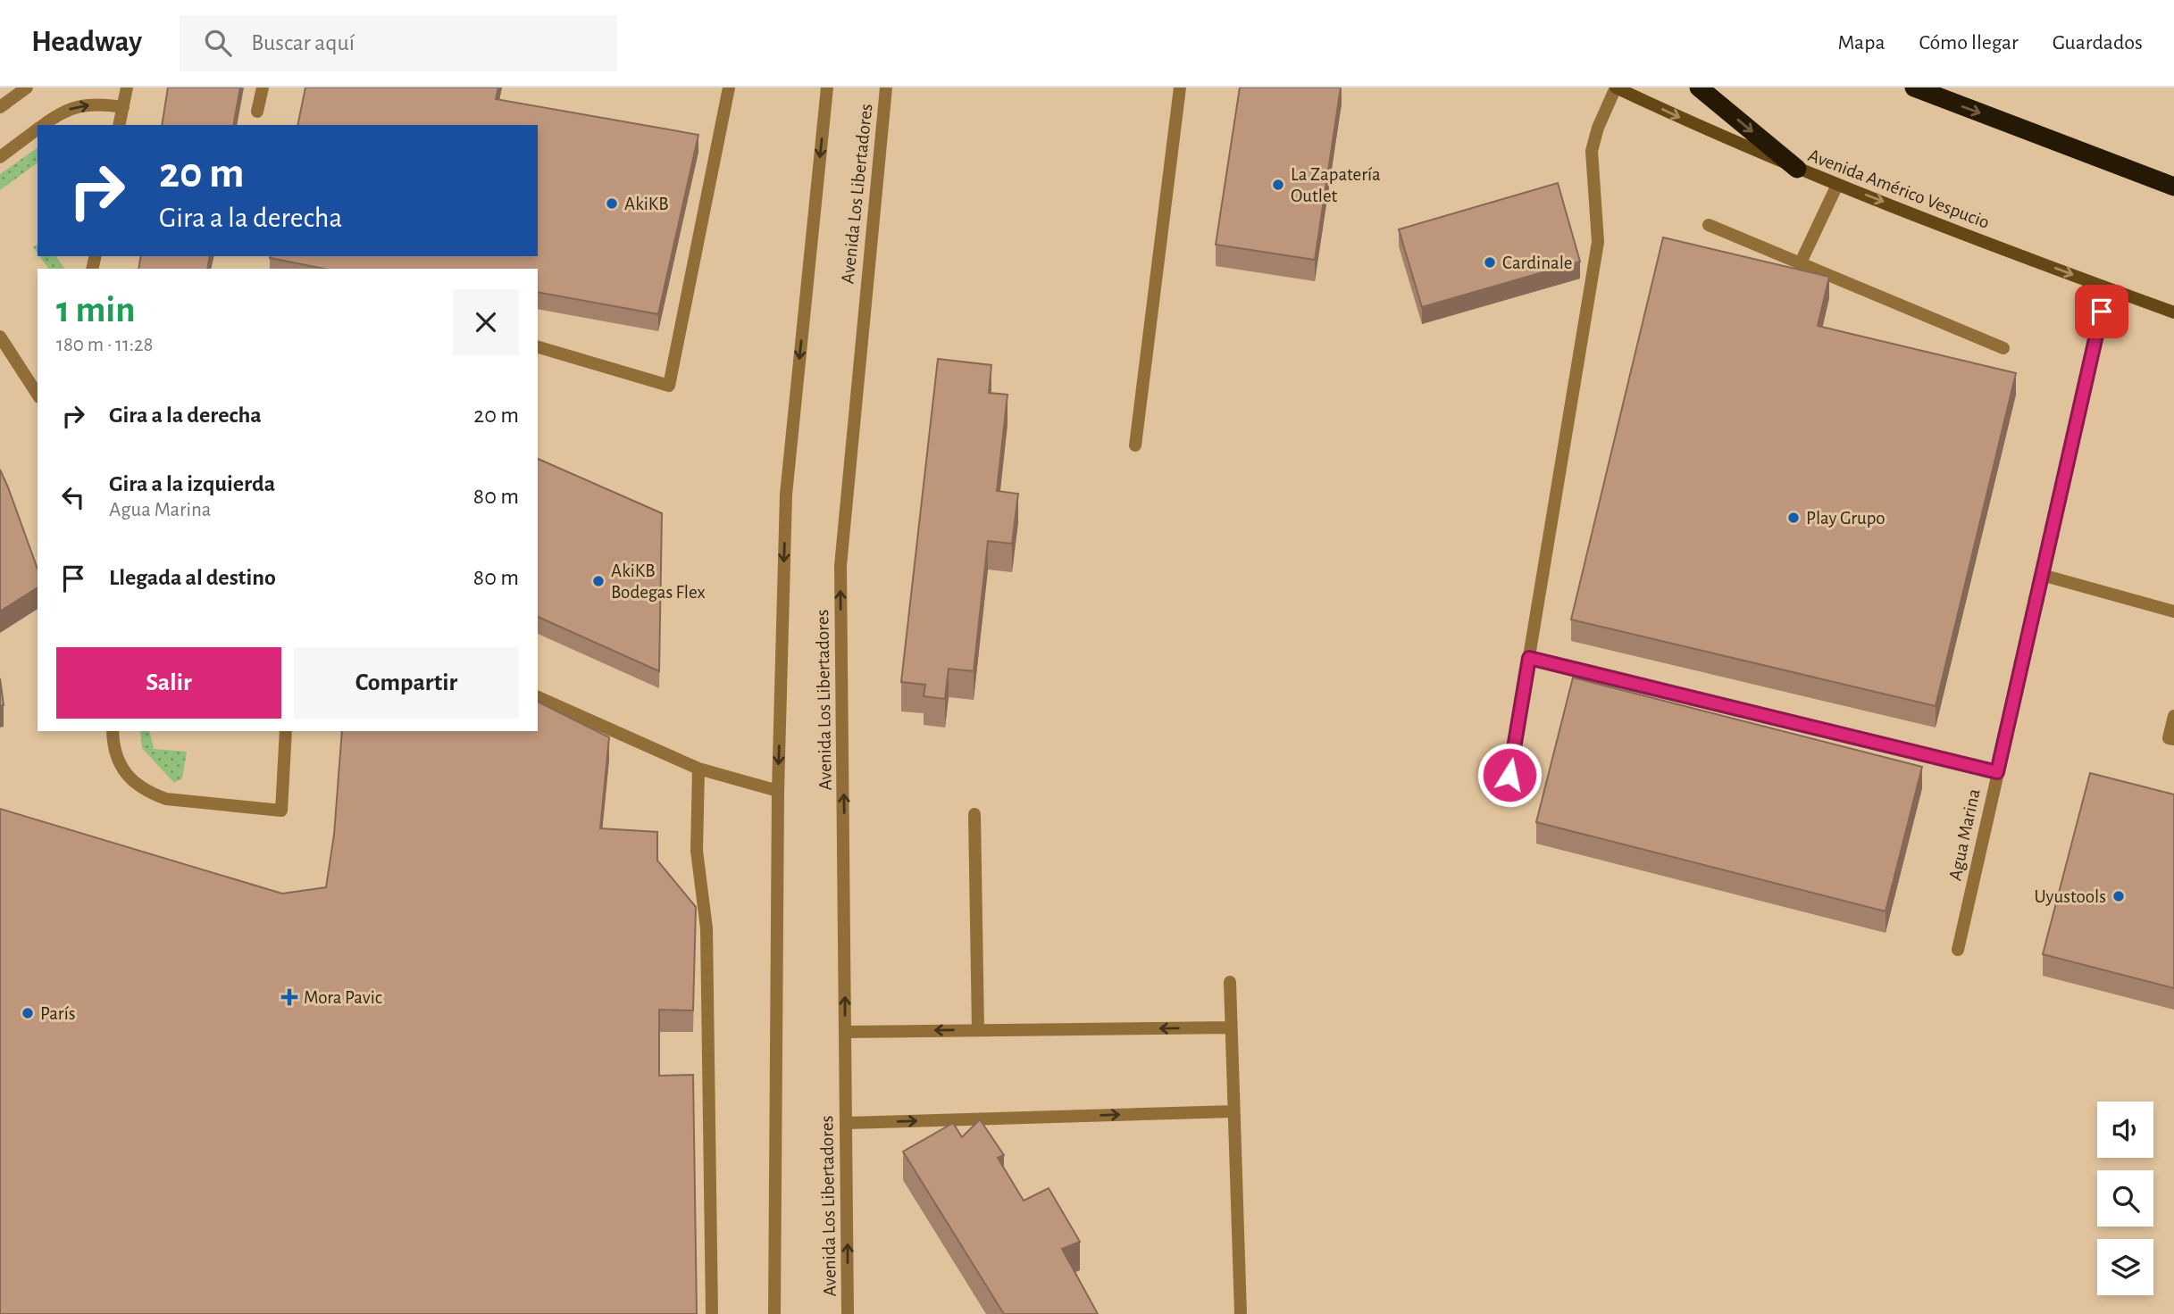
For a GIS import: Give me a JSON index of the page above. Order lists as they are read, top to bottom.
{
  "streets": {
    "main road": ["Avenida Américo Vespucio"],
    "street": ["Avenida Los Libertadores", "Agua Marina"]
  },
  "crossings": [
    ["Avenida Américo Vespucio", "Agua Marina"]
  ],
  "one_way": ["Avenida Américo Vespucio"],
  "places": {
    "other": [
      "La Zapatería Outlet",
      "AkiKB",
      "Cardinale",
      "Play Grupo",
      "AkiKB Bodegas Flex",
      "Uyustools",
      "París"
    ],
    "health": ["Mora Pavic"]
  },
  "page": {
    "header": "Headway",
    "search": "Buscar aquí",
    "nav": ["Mapa", "Cómo llegar", "Guardados"],
    "turn": ["20 m", "Gira a la derecha"],
    "heading": ["1 min", "180 m · 11:28"],
    "list": [
      {
        "name": "Gira a la derecha",
        "value": "20 m"
      },
      {
        "name": "Gira a la izquierda",
        "note": "Agua Marina",
        "value": "80 m"
      },
      {
        "name": "Llegada al destino",
        "value": "80 m"
      }
    ],
    "buttons": ["Salir", "Compartir"]
  }
}
